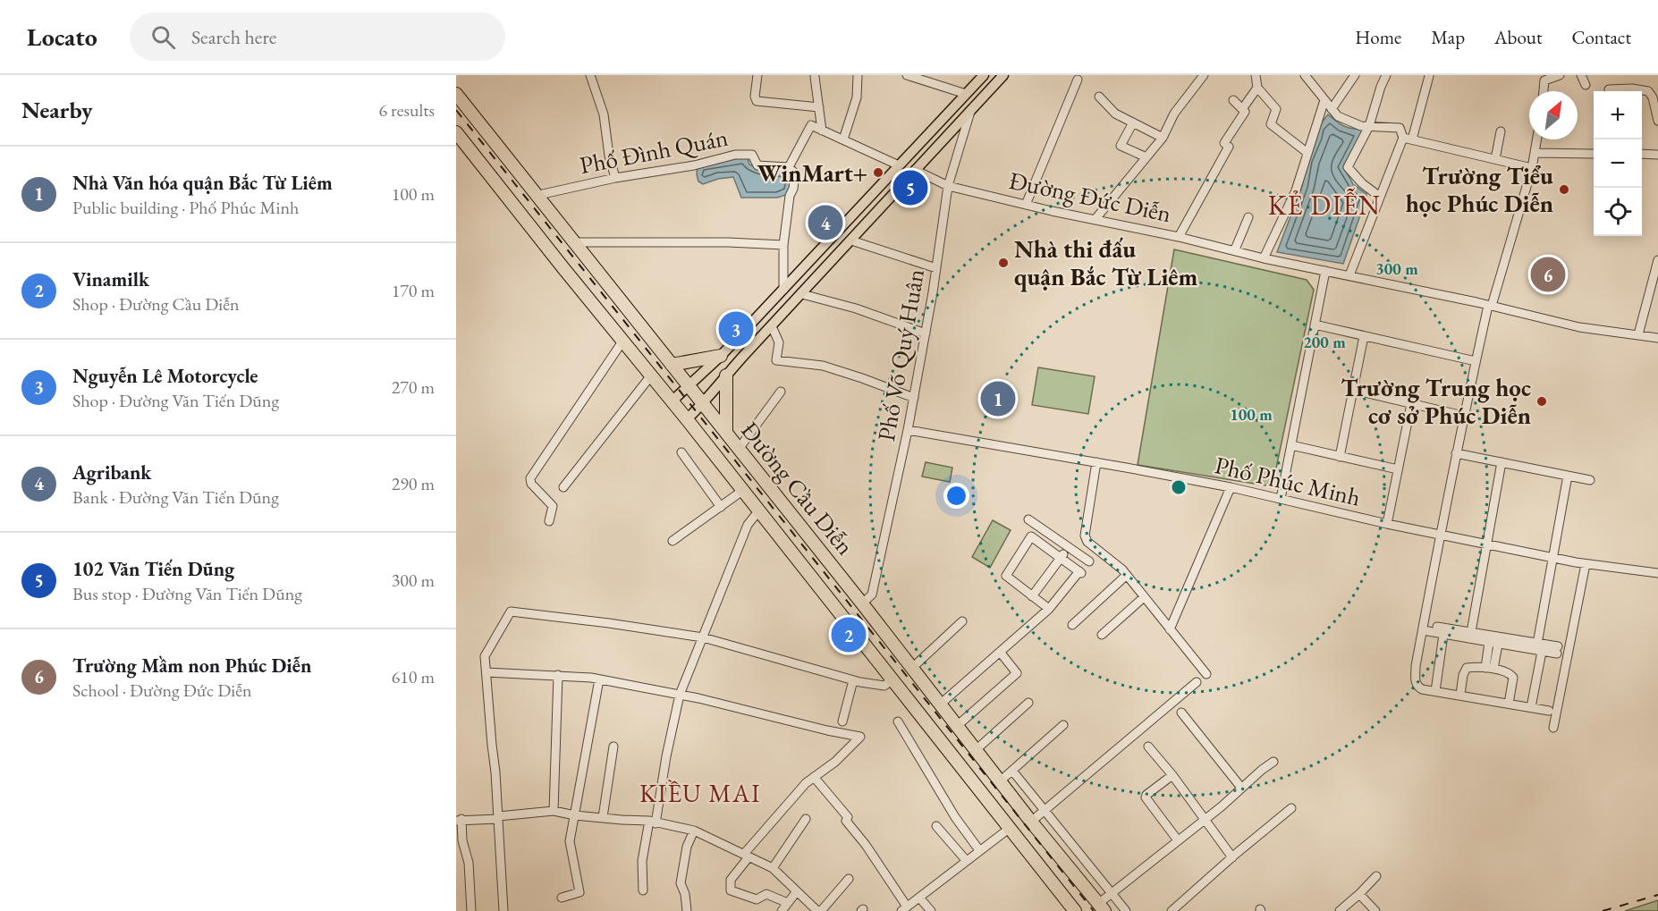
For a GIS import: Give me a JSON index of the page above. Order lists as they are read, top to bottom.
{
  "streets": {
    "highway": ["Đường Cầu Diễn"],
    "street": [
      "Phố Đình Quán",
      "Đường Đức Diễn",
      "Phố Võ Quý Huân",
      "Phố Phúc Minh"
    ]
  },
  "crossings": [
    ["Phố Đình Quán", "Đường Cầu Diễn"],
    ["Đường Đức Diễn", "Phố Võ Quý Huân"],
    ["Phố Võ Quý Huân", "Phố Phúc Minh"],
    ["Phố Võ Quý Huân", "Đường Cầu Diễn"]
  ],
  "districts": ["KẺ DIỄN", "KIỀU MAI"],
  "places": [
    "WinMart+",
    "Trường Tiểu học Phúc Diễn",
    "Nhà thi đấu quận Bắc Từ Liêm",
    "Trường Trung học cơ sở Phúc Diễn"
  ],
  "north": "top right",
  "page": {
    "header": "Locato",
    "search": "Search here",
    "nav": [
      "Home",
      "Map",
      "About",
      "Contact"
    ],
    "heading": ["Nearby", "6 results"],
    "map_buttons": ["+", "−"],
    "list": [
      {
        "mark": "1",
        "name": "Nhà Văn hóa quận Bắc Từ Liêm",
        "note": "Public building · Phố Phúc Minh",
        "value": "100 m"
      },
      {
        "mark": "2",
        "name": "Vinamilk",
        "note": "Shop · Đường Cầu Diễn",
        "value": "170 m"
      },
      {
        "mark": "3",
        "name": "Nguyễn Lê Motorcycle",
        "note": "Shop · Đường Văn Tiến Dũng",
        "value": "270 m"
      },
      {
        "mark": "4",
        "name": "Agribank",
        "note": "Bank · Đường Văn Tiến Dũng",
        "value": "290 m"
      },
      {
        "mark": "5",
        "name": "102 Văn Tiến Dũng",
        "note": "Bus stop · Đường Văn Tiến Dũng",
        "value": "300 m"
      },
      {
        "mark": "6",
        "name": "Trường Mầm non Phúc Diễn",
        "note": "School · Đường Đức Diễn",
        "value": "610 m"
      }
    ],
    "pins": [
      "5",
      "4",
      "6",
      "3",
      "1",
      "2"
    ]
  },
  "rings": ["300 m", "200 m", "100 m"]
}
